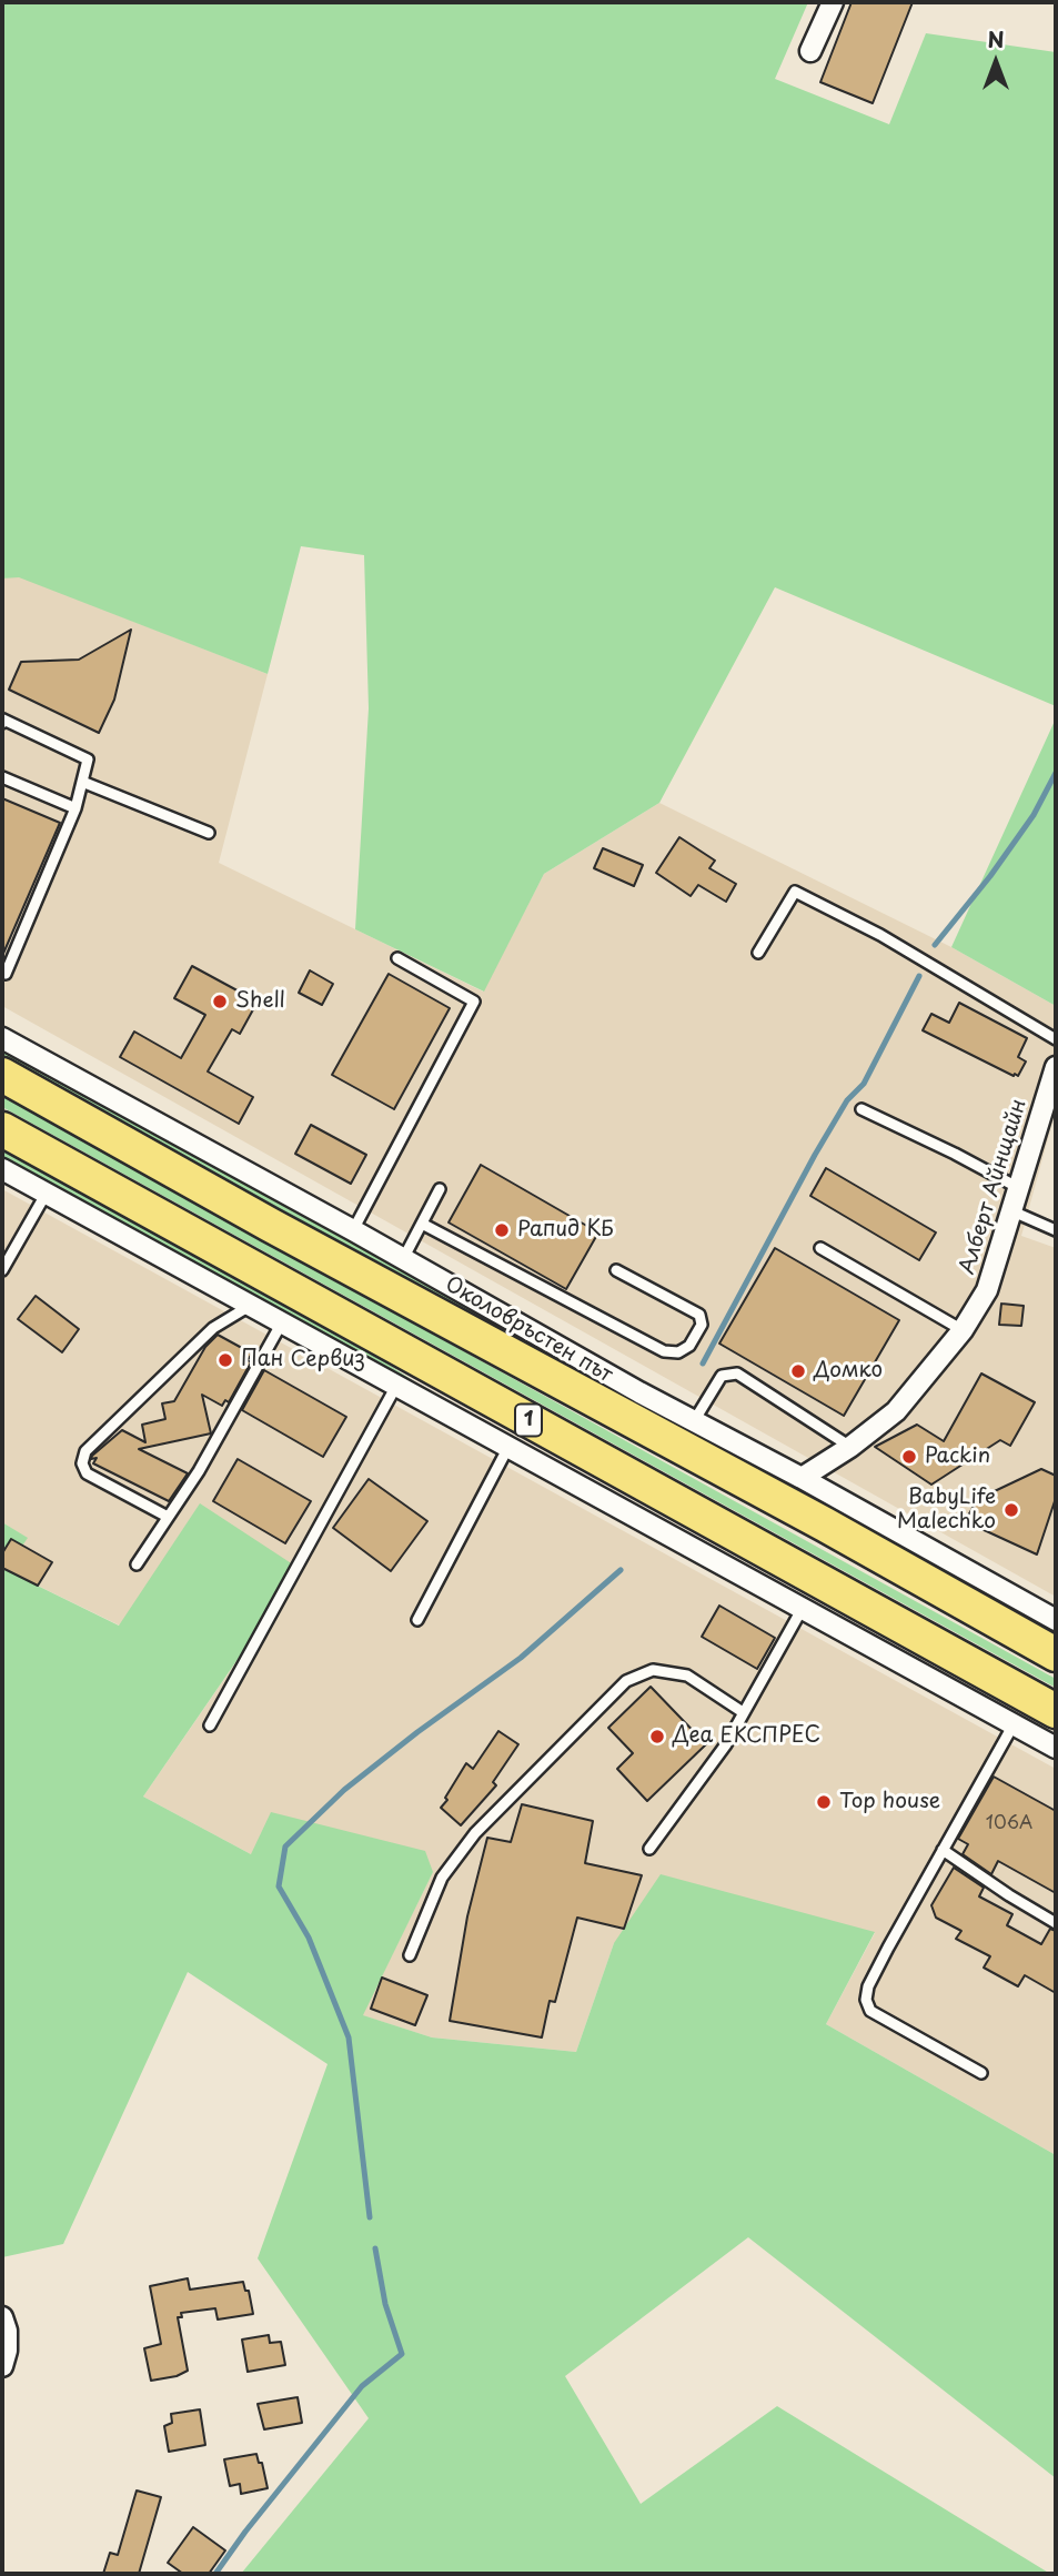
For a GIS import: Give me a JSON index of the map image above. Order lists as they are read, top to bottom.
{
  "streets": {
    "highway": ["Околовръстен път", "1"],
    "street": ["Алберт Айнщайн"]
  },
  "crossings": [
    ["Алберт Айнщайн", "Околовръстен път"]
  ],
  "places": [
    "Shell",
    "Рапид КБ",
    "Пан Сервиз",
    "Домко",
    "Packin",
    "BabyLife Malechko",
    "Деа ЕКСПРЕС",
    "Top house"
  ],
  "house_numbers": ["106А"],
  "north": "top"
}
